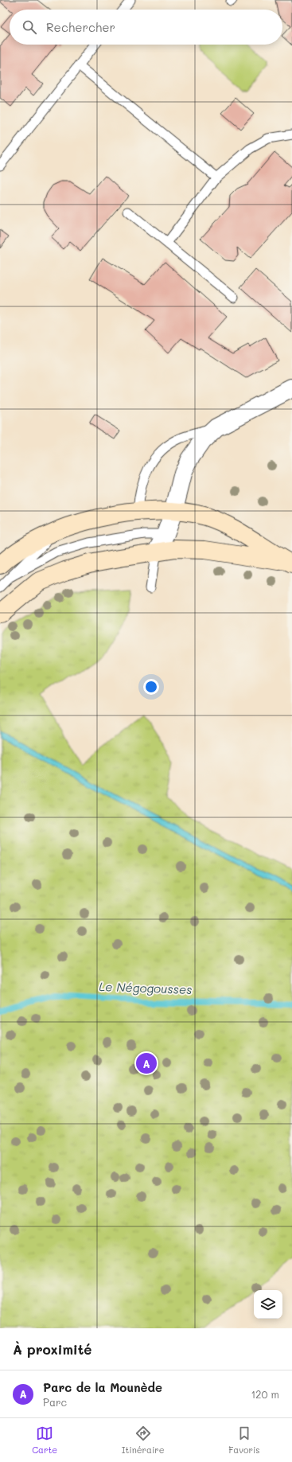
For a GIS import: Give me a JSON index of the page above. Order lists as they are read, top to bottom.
{
  "water": ["Le Négogousses"],
  "page": {
    "search": "Rechercher",
    "pins": "A",
    "heading": "À proximité",
    "list": [
      {
        "mark": "A",
        "name": "Parc de la Mounède",
        "note": "Parc",
        "value": "120 m"
      }
    ],
    "nav": ["Carte", "Itinéraire", "Favoris"]
  }
}
